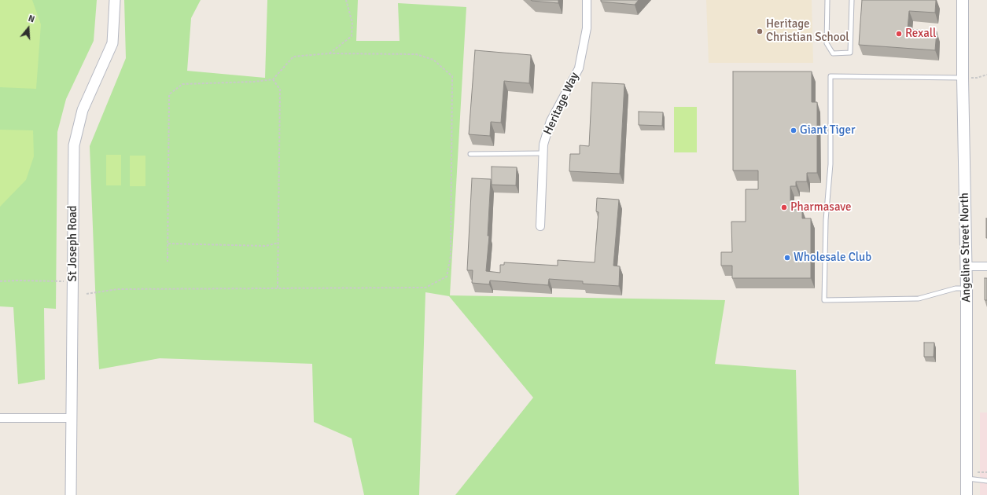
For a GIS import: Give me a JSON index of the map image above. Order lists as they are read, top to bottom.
{
  "streets": {
    "main road": ["Angeline Street North"],
    "street": ["Heritage Way", "St Joseph Road"]
  },
  "places": [
    "Heritage Christian School",
    "Rexall",
    "Giant Tiger",
    "Pharmasave",
    "Wholesale Club"
  ],
  "north": "top"
}
